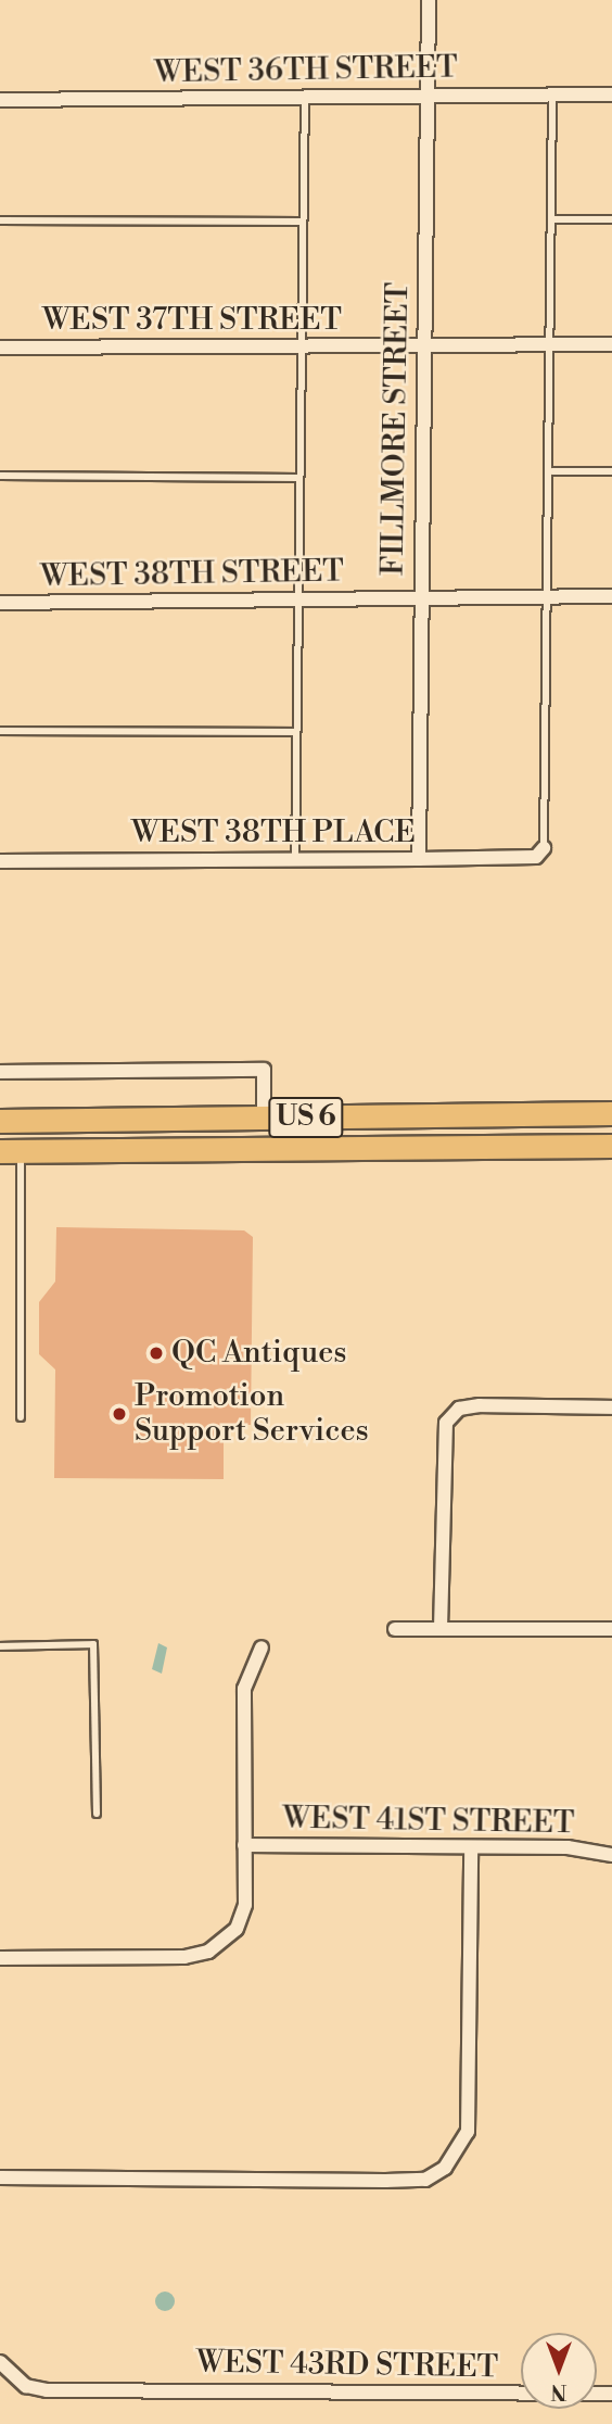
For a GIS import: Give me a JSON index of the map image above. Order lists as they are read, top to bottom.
{
  "streets": {
    "main road": ["US 6"],
    "street": [
      "WEST 36TH STREET",
      "WEST 37TH STREET",
      "FILLMORE STREET",
      "WEST 38TH STREET",
      "WEST 38TH PLACE",
      "WEST 41ST STREET",
      "WEST 43RD STREET"
    ]
  },
  "crossings": [
    ["WEST 36TH STREET", "FILLMORE STREET"],
    ["WEST 37TH STREET", "FILLMORE STREET"],
    ["FILLMORE STREET", "WEST 38TH STREET"],
    ["FILLMORE STREET", "WEST 38TH PLACE"]
  ],
  "places": ["QC Antiques", "Promotion Support Services"],
  "north": "bottom"
}
